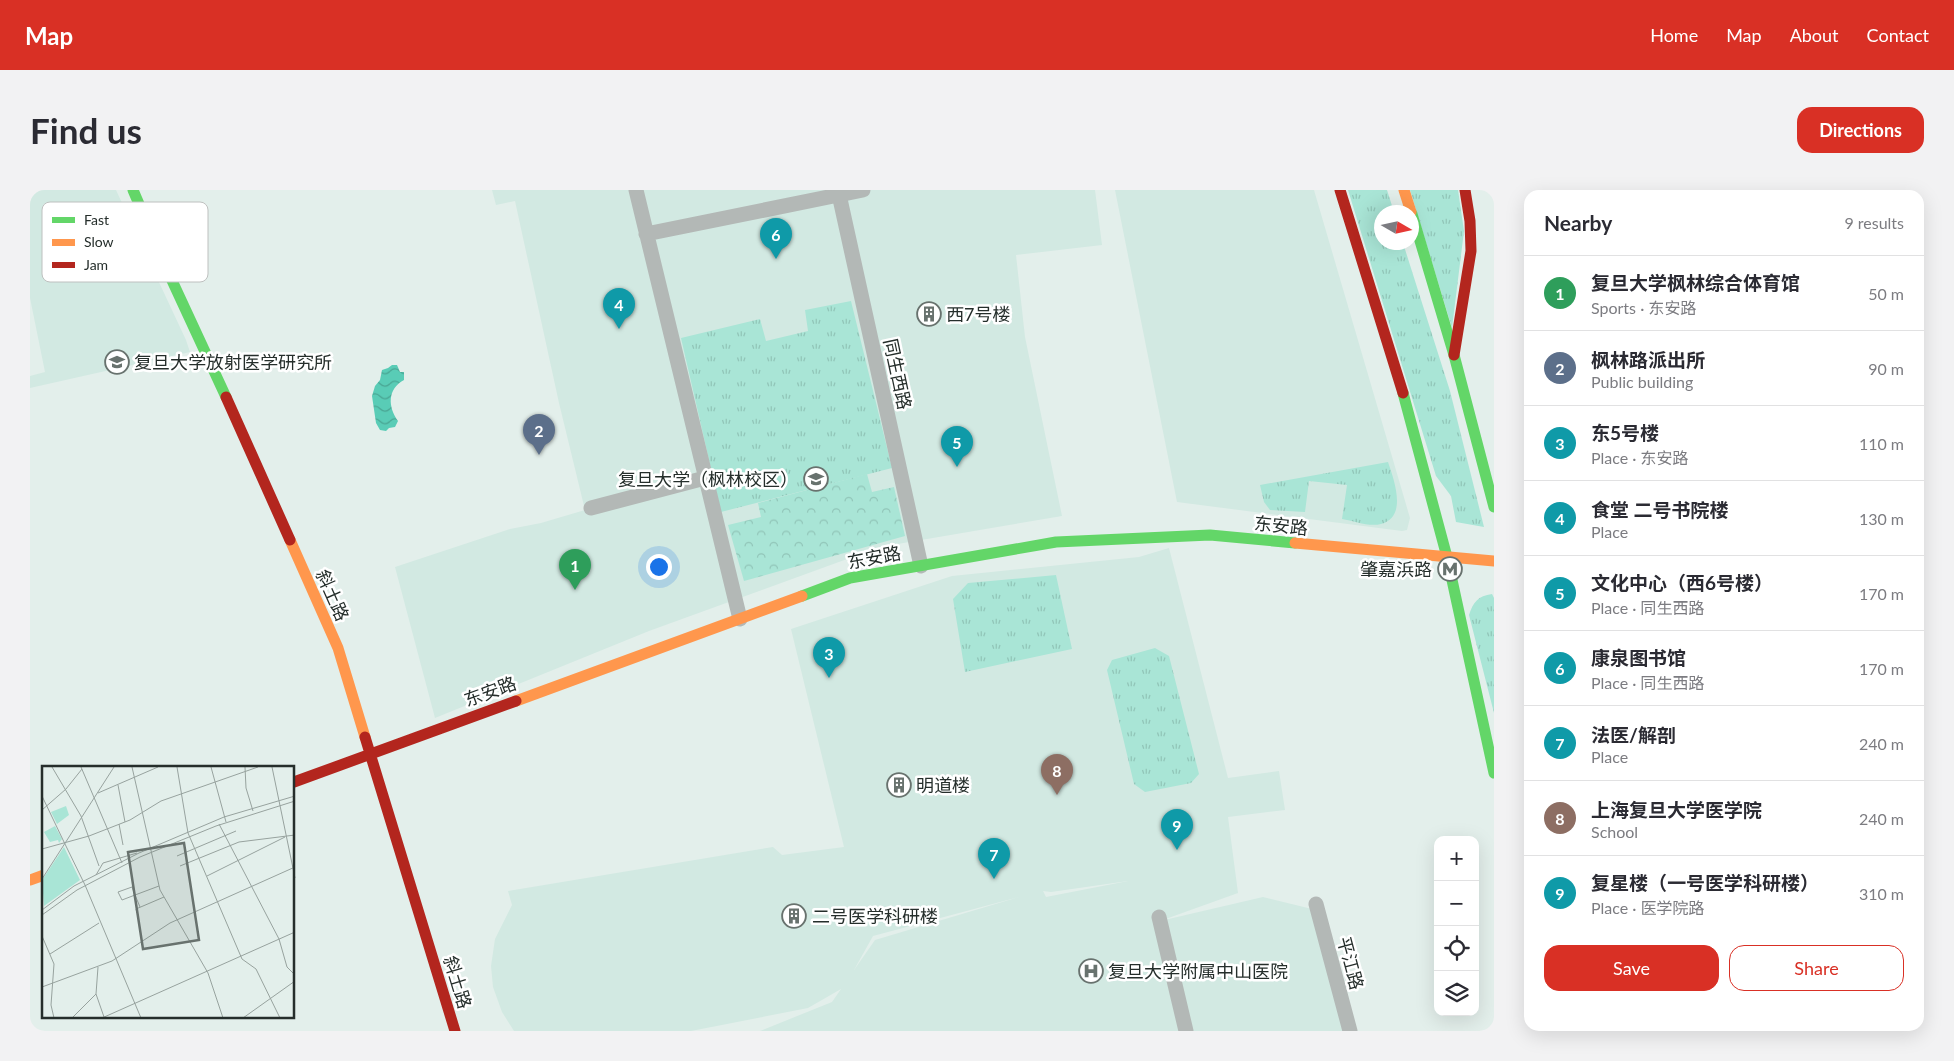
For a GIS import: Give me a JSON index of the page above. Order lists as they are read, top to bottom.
{
  "streets": {
    "main road": ["东安路", "斜土路"],
    "street": ["同生西路", "平江路"]
  },
  "crossings": [
    ["同生西路", "东安路"],
    ["东安路", "斜土路"]
  ],
  "places": {
    "building": ["西7号楼", "明道楼", "二号医学科研楼"],
    "school or university": ["复旦大学放射医学研究所", "复旦大学（枫林校区）"],
    "metro station": ["肇嘉浜路"],
    "hospital": ["复旦大学附属中山医院"]
  },
  "legend": ["Fast", "Slow", "Jam"],
  "north": "right",
  "page": {
    "header": "Map",
    "nav": [
      "Home",
      "Map",
      "About",
      "Contact"
    ],
    "buttons": [
      "Directions",
      ["Save", "Share"]
    ],
    "title": "Find us",
    "heading": ["Nearby", "9 results"],
    "pins": [
      "6",
      "4",
      "2",
      "5",
      "1",
      "3",
      "8",
      "9",
      "7"
    ],
    "list": [
      {
        "mark": "1",
        "name": "复旦大学枫林综合体育馆",
        "note": "Sports · 东安路",
        "value": "50 m"
      },
      {
        "mark": "2",
        "name": "枫林路派出所",
        "note": "Public building",
        "value": "90 m"
      },
      {
        "mark": "3",
        "name": "东5号楼",
        "note": "Place · 东安路",
        "value": "110 m"
      },
      {
        "mark": "4",
        "name": "食堂 二号书院楼",
        "note": "Place",
        "value": "130 m"
      },
      {
        "mark": "5",
        "name": "文化中心（西6号楼）",
        "note": "Place · 同生西路",
        "value": "170 m"
      },
      {
        "mark": "6",
        "name": "康泉图书馆",
        "note": "Place · 同生西路",
        "value": "170 m"
      },
      {
        "mark": "7",
        "name": "法医/解剖",
        "note": "Place",
        "value": "240 m"
      },
      {
        "mark": "8",
        "name": "上海复旦大学医学院",
        "note": "School",
        "value": "240 m"
      },
      {
        "mark": "9",
        "name": "复星楼（一号医学科研楼）",
        "note": "Place · 医学院路",
        "value": "310 m"
      }
    ],
    "map_buttons": ["+", "−"]
  }
}
